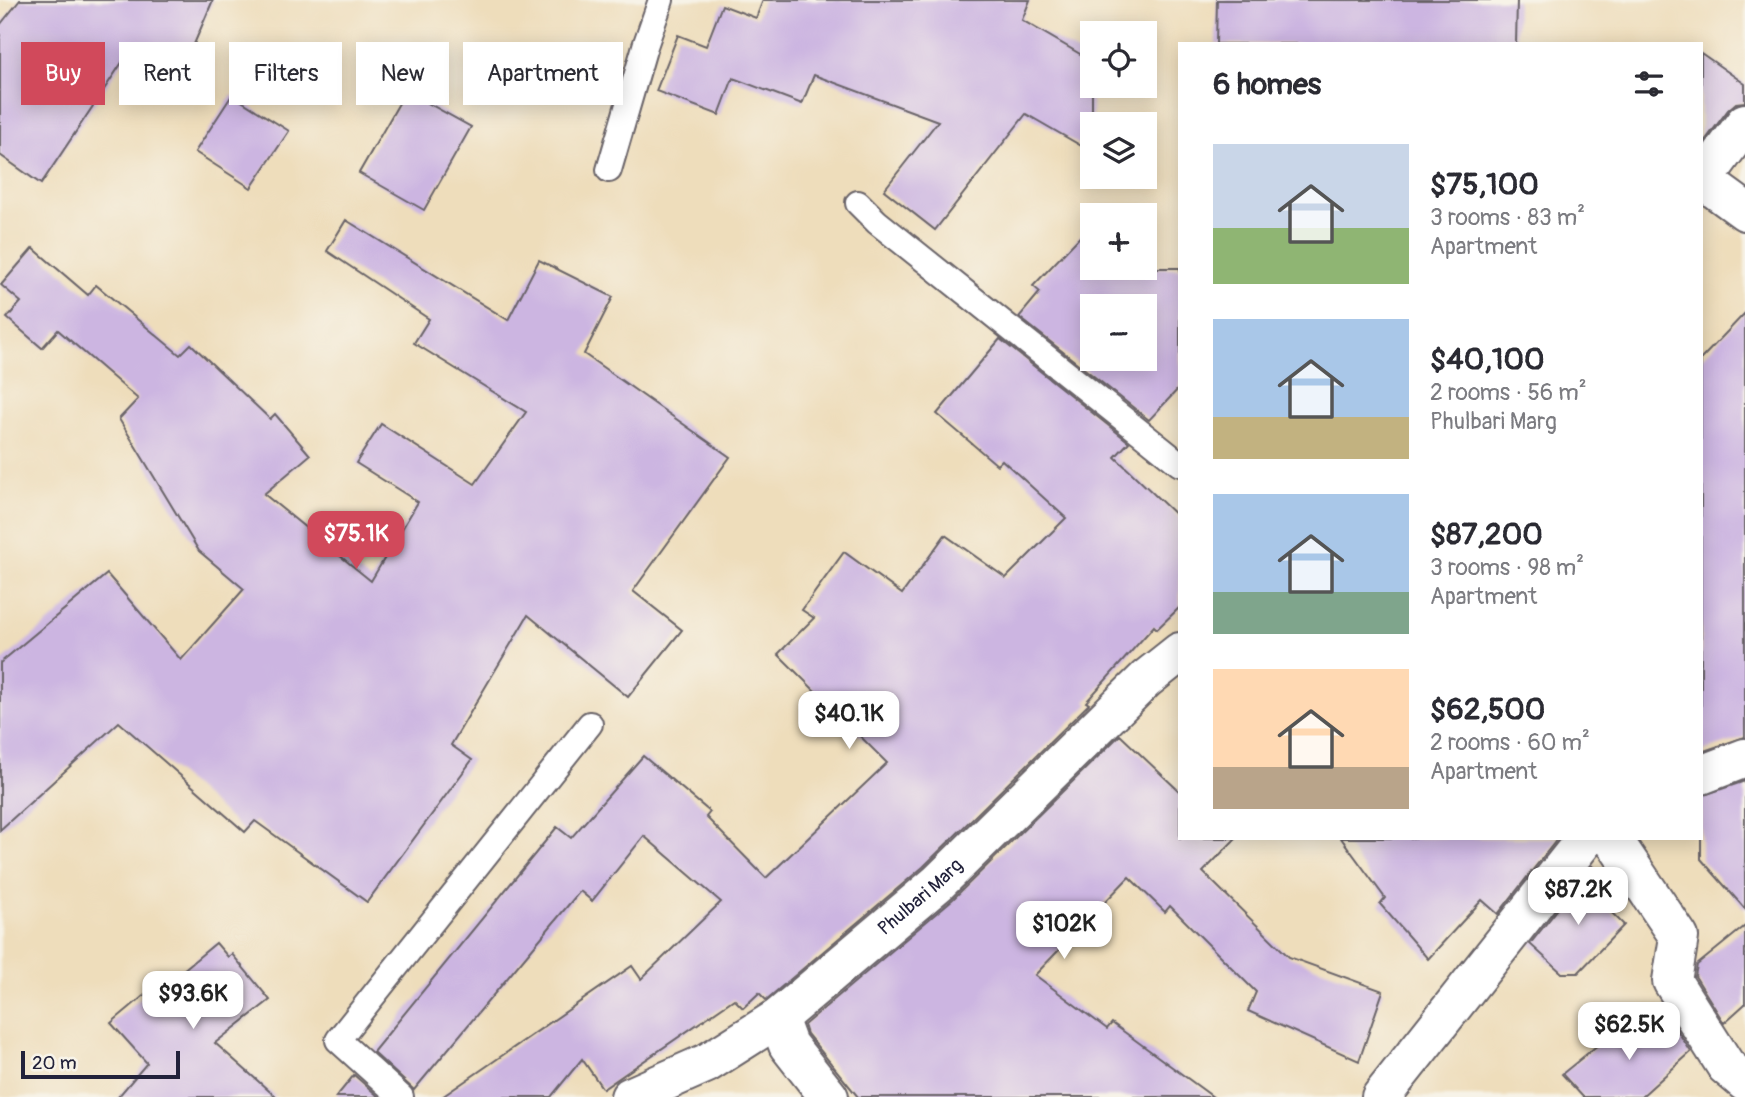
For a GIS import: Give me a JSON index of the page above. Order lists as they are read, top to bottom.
{
  "streets": {
    "street": ["Phulbari Marg"]
  },
  "scale_bar": "20 m",
  "page": {
    "map_buttons": ["+", "−"],
    "chip": [
      "Buy",
      "Rent",
      "Filters",
      "New",
      "Apartment"
    ],
    "heading": "6 homes",
    "list": [
      {
        "name": "$75,100",
        "note": "3 rooms · 83 m² · Apartment"
      },
      {
        "name": "$40,100",
        "note": "2 rooms · 56 m² · Phulbari Marg"
      },
      {
        "name": "$87,200",
        "note": "3 rooms · 98 m² · Apartment"
      },
      {
        "name": "$62,500",
        "note": "2 rooms · 60 m² · Apartment"
      }
    ],
    "price": [
      "$75.1K",
      "$40.1K",
      "$87.2K",
      "$102K",
      "$93.6K",
      "$62.5K"
    ],
    "scale": "20 m"
  }
}
